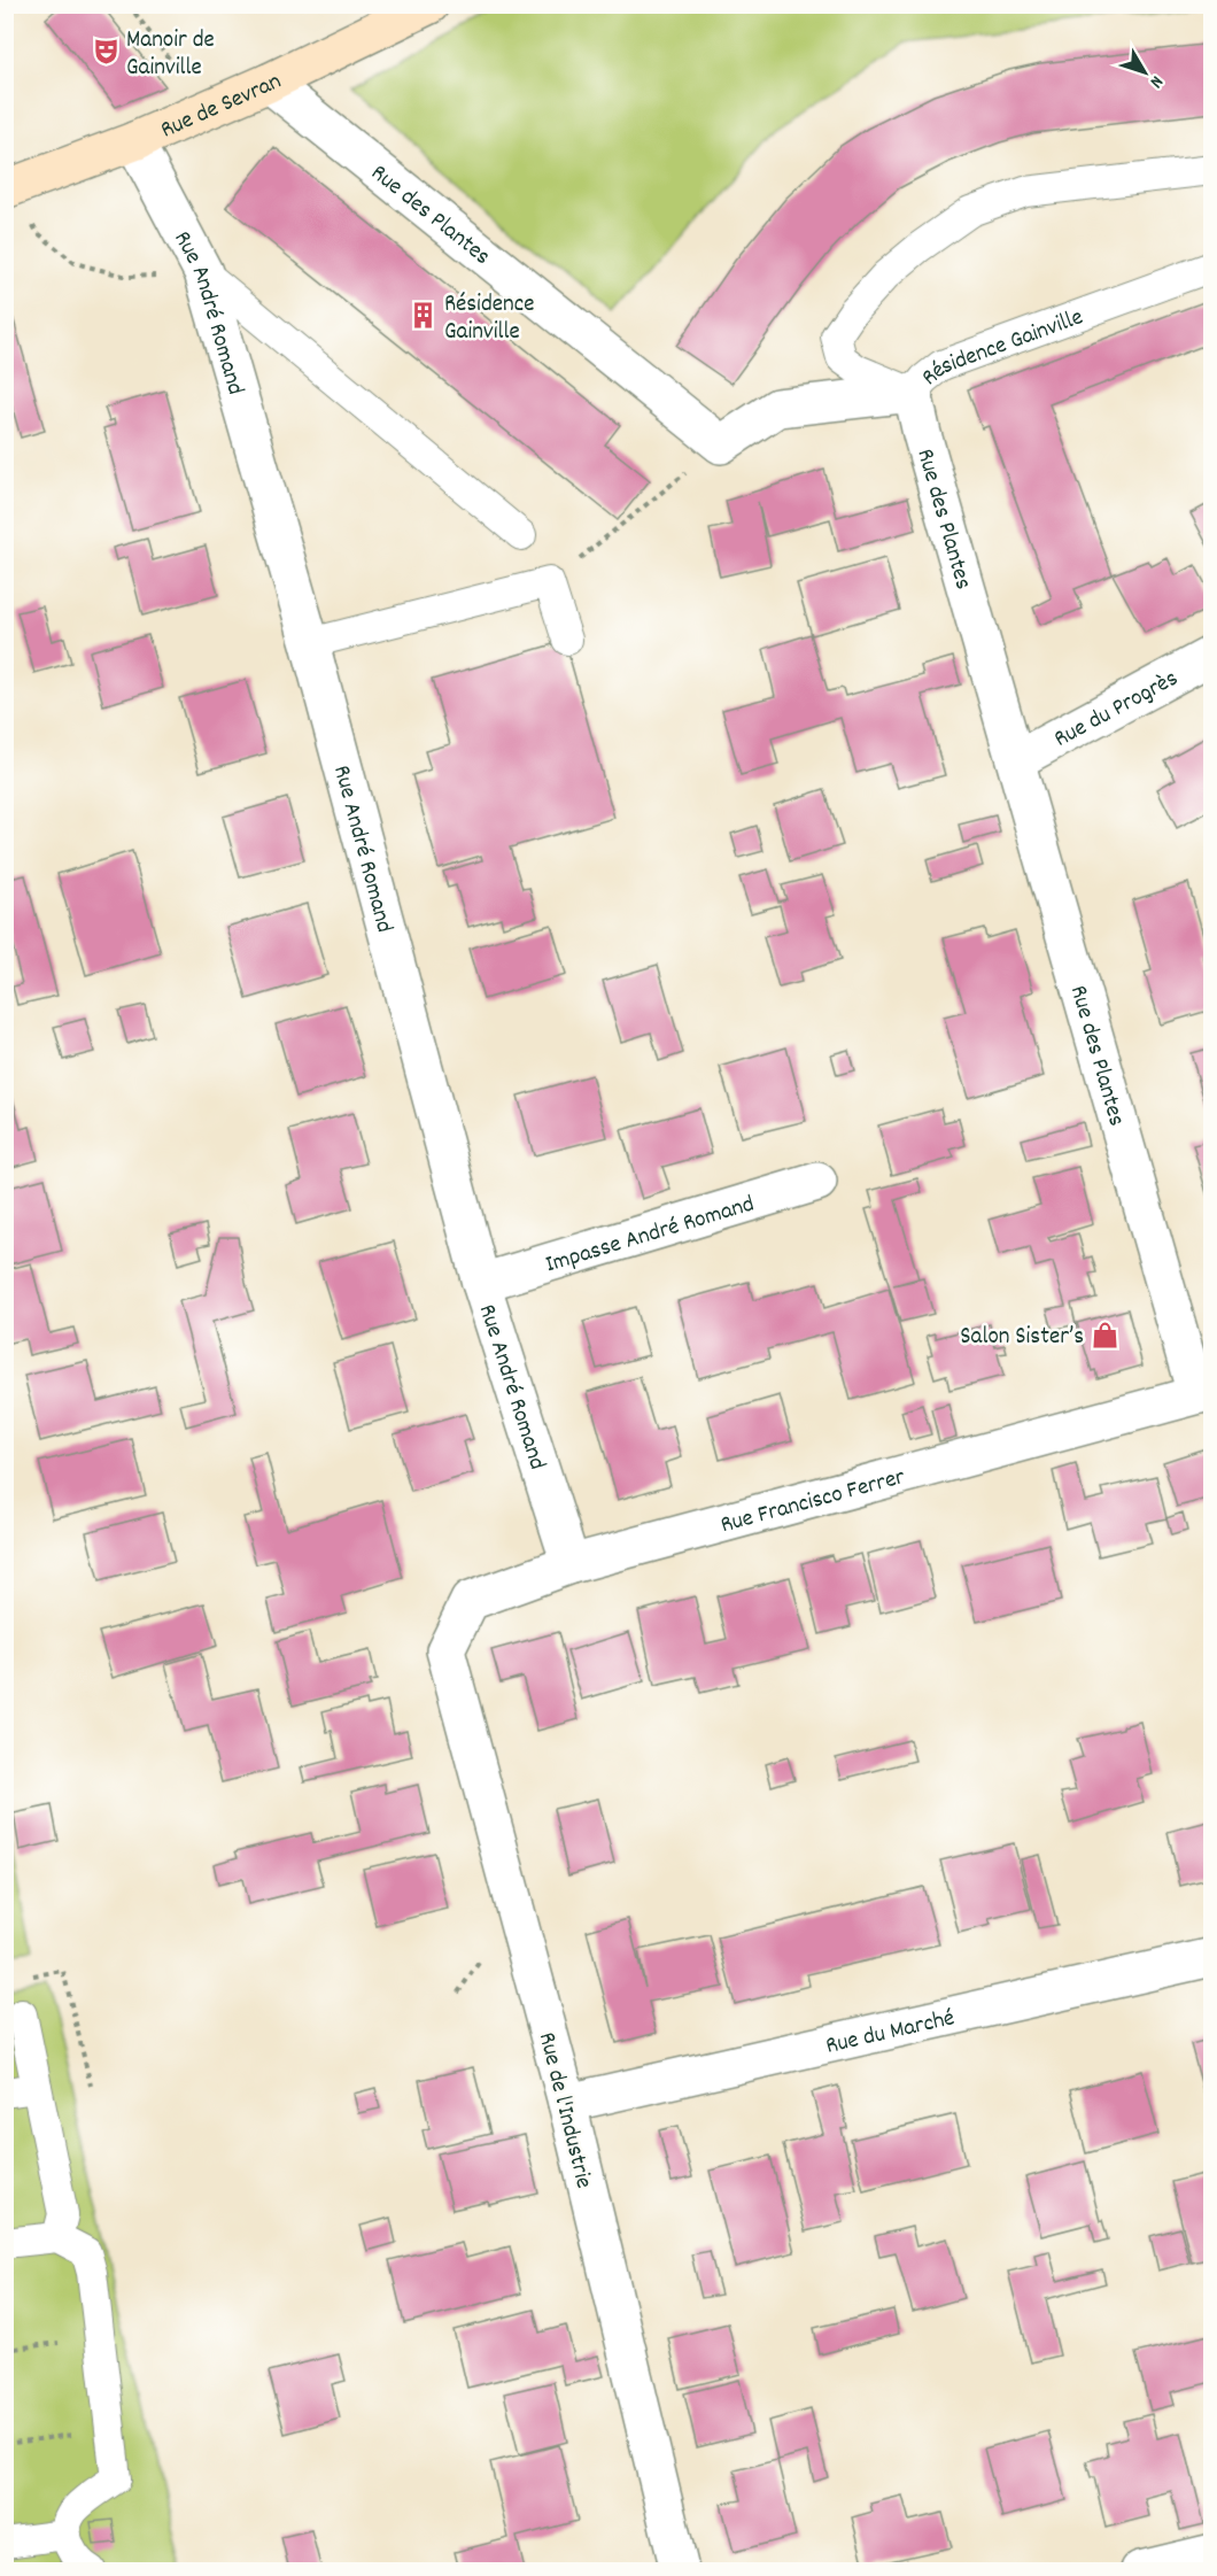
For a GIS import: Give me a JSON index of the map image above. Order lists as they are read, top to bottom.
{
  "streets": {
    "main road": ["Rue de Sevran"],
    "street": [
      "Rue des Plantes",
      "Rue André Romand",
      "Rue du Progrès",
      "Impasse André Romand",
      "Rue Francisco Ferrer",
      "Rue du Marché",
      "Rue de l'Industrie"
    ],
    "lane": ["Résidence Gainville"]
  },
  "crossings": [
    ["Rue de Sevran", "Rue des Plantes"],
    ["Rue de Sevran", "Rue André Romand"],
    ["Rue des Plantes", "Résidence Gainville"],
    ["Rue des Plantes", "Rue du Progrès"],
    ["Rue des Plantes", "Rue Francisco Ferrer"],
    ["Rue André Romand", "Impasse André Romand"],
    ["Rue André Romand", "Rue Francisco Ferrer"],
    ["Rue Francisco Ferrer", "Rue de l'Industrie"],
    ["Rue du Marché", "Rue de l'Industrie"]
  ],
  "places": {
    "theatre": ["Manoir de Gainville"],
    "building": ["Résidence Gainville"],
    "shop": ["Salon Sister’s"]
  },
  "north": "bottom right"
}
